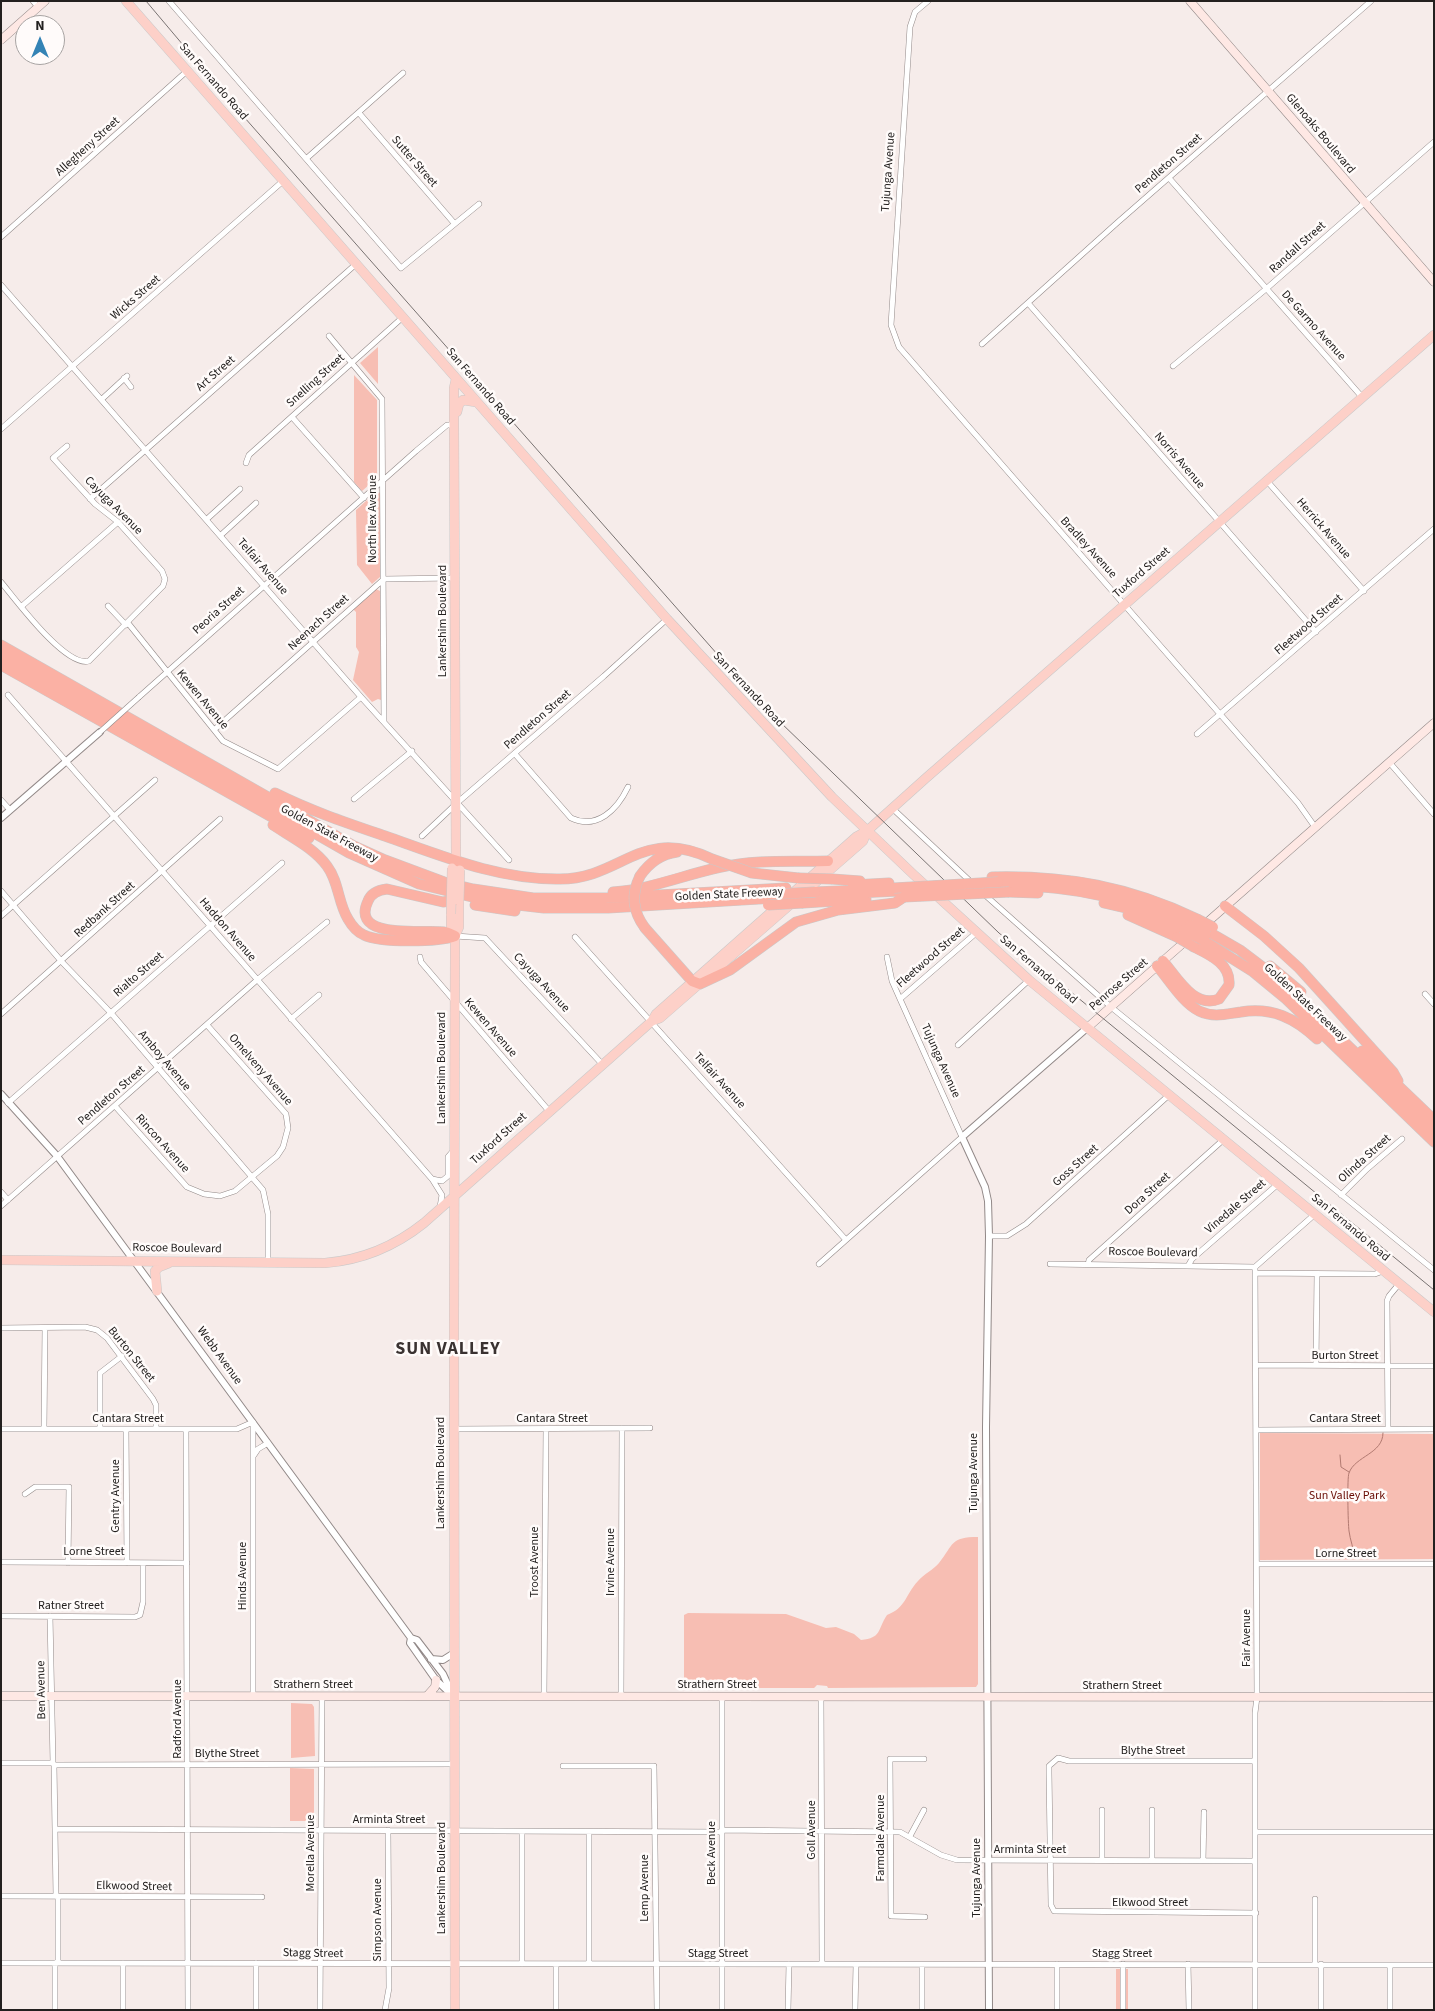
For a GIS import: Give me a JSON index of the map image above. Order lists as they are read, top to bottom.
{
  "streets": {
    "highway": ["Golden State Freeway"],
    "main road": [
      "San Fernando Road",
      "Glenoaks Boulevard",
      "Tuxford Street",
      "Lankershim Boulevard",
      "Penrose Street",
      "Roscoe Boulevard",
      "Strathern Street"
    ],
    "street": [
      "Allegheny Street",
      "Sutter Street",
      "Pendleton Street",
      "Tujunga Avenue",
      "Randall Street",
      "Wicks Street",
      "De Garmo Avenue",
      "Art Street",
      "Snelling Street",
      "Norris Avenue",
      "Cayuga Avenue",
      "North Ilex Avenue",
      "Herrick Avenue",
      "Bradley Avenue",
      "Telfair Avenue",
      "Peoria Street",
      "Neenach Street",
      "Fleetwood Street",
      "Kewen Avenue",
      "Redbank Street",
      "Haddon Avenue",
      "Rialto Street",
      "Amboy Avenue",
      "Omelveny Avenue",
      "Rincon Avenue",
      "Olinda Street",
      "Goss Street",
      "Dora Street",
      "Vinedale Street",
      "Burton Street",
      "Webb Avenue",
      "Cantara Street",
      "Gentry Avenue",
      "Lorne Street",
      "Troost Avenue",
      "Irvine Avenue",
      "Hinds Avenue",
      "Ratner Street",
      "Fair Avenue",
      "Ben Avenue",
      "Radford Avenue",
      "Blythe Street",
      "Arminta Street",
      "Goll Avenue",
      "Farmdale Avenue",
      "Morella Avenue",
      "Beck Avenue",
      "Elkwood Street",
      "Lemp Avenue",
      "Simpson Avenue",
      "Stagg Street"
    ]
  },
  "crossings": [
    ["San Fernando Road", "Allegheny Street"],
    ["San Fernando Road", "Sutter Street"],
    ["San Fernando Road", "Pendleton Street"],
    ["San Fernando Road", "Wicks Street"],
    ["San Fernando Road", "Art Street"],
    ["San Fernando Road", "Snelling Street"],
    ["San Fernando Road", "Tuxford Street"],
    ["San Fernando Road", "Lankershim Boulevard"],
    ["San Fernando Road", "Fleetwood Street"],
    ["San Fernando Road", "Penrose Street"],
    ["San Fernando Road", "Olinda Street"],
    ["San Fernando Road", "Goss Street"],
    ["San Fernando Road", "Dora Street"],
    ["San Fernando Road", "Vinedale Street"],
    ["San Fernando Road", "Roscoe Boulevard"],
    ["Glenoaks Boulevard", "Pendleton Street"],
    ["Glenoaks Boulevard", "Randall Street"],
    ["Pendleton Street", "De Garmo Avenue"],
    ["Pendleton Street", "Norris Avenue"],
    ["Pendleton Street", "Telfair Avenue"],
    ["Pendleton Street", "Lankershim Boulevard"],
    ["Pendleton Street", "Haddon Avenue"],
    ["Pendleton Street", "Amboy Avenue"],
    ["Pendleton Street", "Omelveny Avenue"],
    ["Pendleton Street", "Rincon Avenue"],
    ["Pendleton Street", "Webb Avenue"],
    ["Tujunga Avenue", "Bradley Avenue"],
    ["Tujunga Avenue", "Fleetwood Street"],
    ["Tujunga Avenue", "Penrose Street"],
    ["Tujunga Avenue", "Goss Street"],
    ["Tujunga Avenue", "Strathern Street"],
    ["Tujunga Avenue", "Arminta Street"],
    ["Tujunga Avenue", "Stagg Street"],
    ["Randall Street", "De Garmo Avenue"],
    ["Wicks Street", "Telfair Avenue"],
    ["De Garmo Avenue", "Tuxford Street"],
    ["Art Street", "Cayuga Avenue"],
    ["Art Street", "Telfair Avenue"],
    ["Snelling Street", "North Ilex Avenue"],
    ["Norris Avenue", "Tuxford Street"],
    ["Norris Avenue", "Fleetwood Street"],
    ["Cayuga Avenue", "Tuxford Street"],
    ["Cayuga Avenue", "Lankershim Boulevard"],
    ["Cayuga Avenue", "Kewen Avenue"],
    ["North Ilex Avenue", "Telfair Avenue"],
    ["North Ilex Avenue", "Peoria Street"],
    ["North Ilex Avenue", "Neenach Street"],
    ["Herrick Avenue", "Tuxford Street"],
    ["Herrick Avenue", "Fleetwood Street"],
    ["Bradley Avenue", "Tuxford Street"],
    ["Bradley Avenue", "Fleetwood Street"],
    ["Bradley Avenue", "Penrose Street"],
    ["Telfair Avenue", "Tuxford Street"],
    ["Telfair Avenue", "Peoria Street"],
    ["Telfair Avenue", "Lankershim Boulevard"],
    ["Telfair Avenue", "Neenach Street"],
    ["Telfair Avenue", "Kewen Avenue"],
    ["Telfair Avenue", "Penrose Street"],
    ["Tuxford Street", "Lankershim Boulevard"],
    ["Tuxford Street", "Kewen Avenue"],
    ["Tuxford Street", "Haddon Avenue"],
    ["Tuxford Street", "Roscoe Boulevard"],
    ["Peoria Street", "Lankershim Boulevard"],
    ["Peoria Street", "Kewen Avenue"],
    ["Peoria Street", "Haddon Avenue"],
    ["Lankershim Boulevard", "Kewen Avenue"],
    ["Lankershim Boulevard", "Webb Avenue"],
    ["Lankershim Boulevard", "Cantara Street"],
    ["Lankershim Boulevard", "Strathern Street"],
    ["Lankershim Boulevard", "Blythe Street"],
    ["Lankershim Boulevard", "Arminta Street"],
    ["Lankershim Boulevard", "Stagg Street"],
    ["Neenach Street", "Kewen Avenue"],
    ["Redbank Street", "Haddon Avenue"],
    ["Redbank Street", "Amboy Avenue"],
    ["Haddon Avenue", "Rialto Street"],
    ["Rialto Street", "Amboy Avenue"],
    ["Rialto Street", "Webb Avenue"],
    ["Amboy Avenue", "Omelveny Avenue"],
    ["Amboy Avenue", "Rincon Avenue"],
    ["Amboy Avenue", "Roscoe Boulevard"],
    ["Omelveny Avenue", "Rincon Avenue"],
    ["Dora Street", "Roscoe Boulevard"],
    ["Vinedale Street", "Roscoe Boulevard"],
    ["Roscoe Boulevard", "Webb Avenue"],
    ["Roscoe Boulevard", "Fair Avenue"],
    ["Burton Street", "Cantara Street"],
    ["Burton Street", "Fair Avenue"],
    ["Webb Avenue", "Cantara Street"],
    ["Webb Avenue", "Hinds Avenue"],
    ["Webb Avenue", "Strathern Street"],
    ["Cantara Street", "Gentry Avenue"],
    ["Cantara Street", "Troost Avenue"],
    ["Cantara Street", "Irvine Avenue"],
    ["Cantara Street", "Hinds Avenue"],
    ["Cantara Street", "Fair Avenue"],
    ["Cantara Street", "Radford Avenue"],
    ["Gentry Avenue", "Lorne Street"],
    ["Lorne Street", "Ratner Street"],
    ["Lorne Street", "Fair Avenue"],
    ["Lorne Street", "Radford Avenue"],
    ["Troost Avenue", "Strathern Street"],
    ["Irvine Avenue", "Strathern Street"],
    ["Hinds Avenue", "Strathern Street"],
    ["Ratner Street", "Ben Avenue"],
    ["Fair Avenue", "Strathern Street"],
    ["Fair Avenue", "Blythe Street"],
    ["Fair Avenue", "Arminta Street"],
    ["Fair Avenue", "Elkwood Street"],
    ["Fair Avenue", "Stagg Street"],
    ["Strathern Street", "Ben Avenue"],
    ["Strathern Street", "Radford Avenue"],
    ["Strathern Street", "Goll Avenue"],
    ["Strathern Street", "Morella Avenue"],
    ["Strathern Street", "Beck Avenue"],
    ["Ben Avenue", "Blythe Street"],
    ["Ben Avenue", "Arminta Street"],
    ["Ben Avenue", "Elkwood Street"],
    ["Ben Avenue", "Stagg Street"],
    ["Radford Avenue", "Blythe Street"],
    ["Radford Avenue", "Arminta Street"],
    ["Radford Avenue", "Elkwood Street"],
    ["Radford Avenue", "Stagg Street"],
    ["Blythe Street", "Arminta Street"],
    ["Blythe Street", "Morella Avenue"],
    ["Blythe Street", "Elkwood Street"],
    ["Arminta Street", "Goll Avenue"],
    ["Arminta Street", "Farmdale Avenue"],
    ["Arminta Street", "Morella Avenue"],
    ["Arminta Street", "Beck Avenue"],
    ["Arminta Street", "Elkwood Street"],
    ["Arminta Street", "Lemp Avenue"],
    ["Arminta Street", "Simpson Avenue"],
    ["Goll Avenue", "Stagg Street"],
    ["Morella Avenue", "Stagg Street"],
    ["Beck Avenue", "Stagg Street"],
    ["Lemp Avenue", "Stagg Street"],
    ["Simpson Avenue", "Stagg Street"]
  ],
  "districts": ["SUN VALLEY"],
  "parks": ["Sun Valley Park"],
  "north": "top"
}
